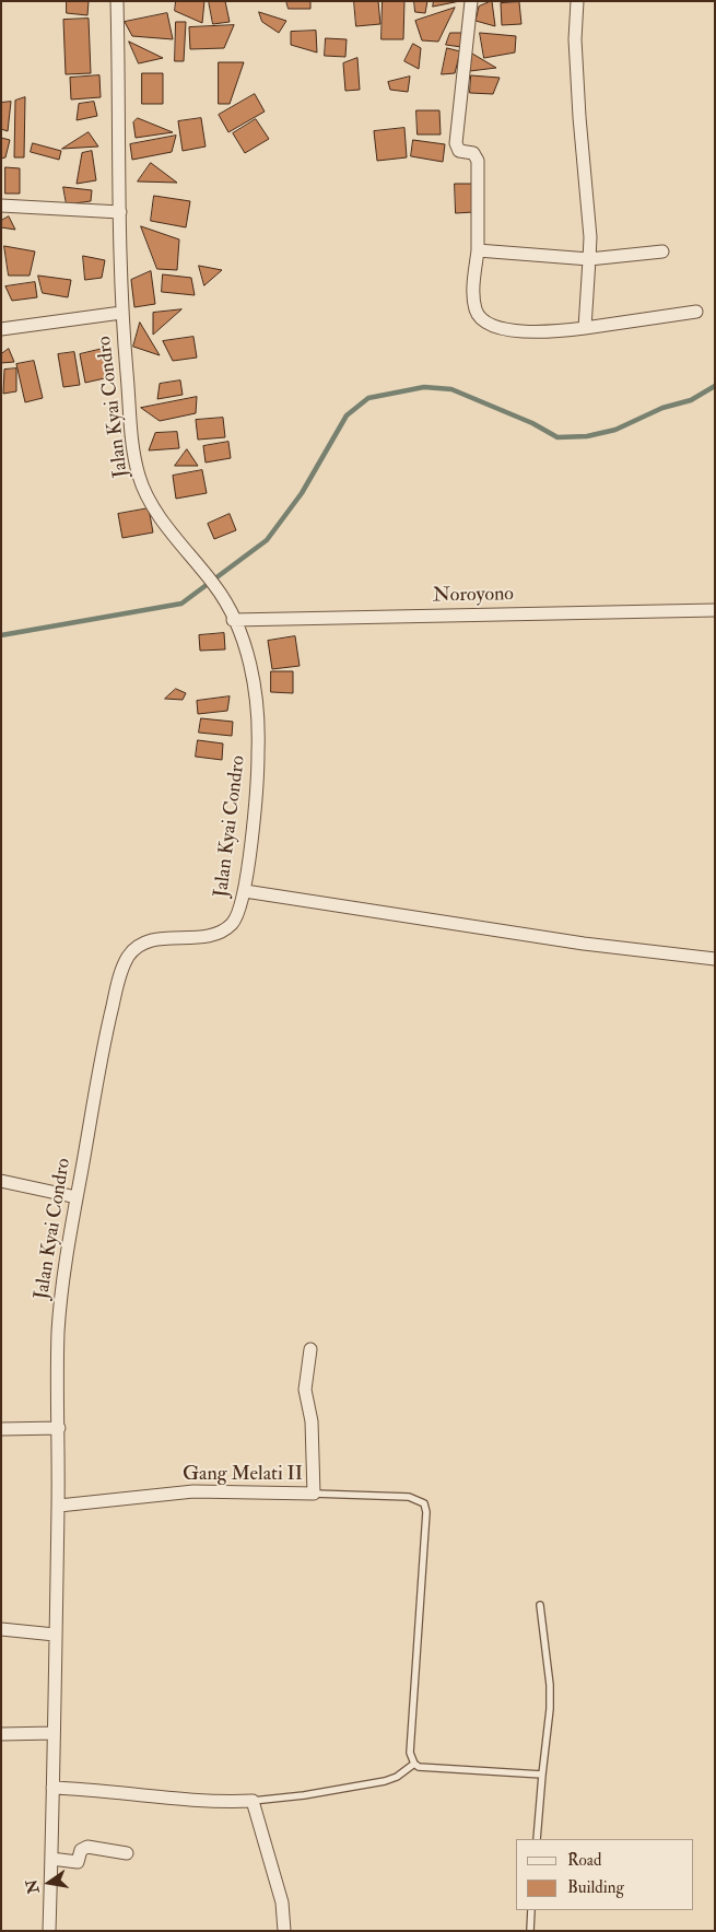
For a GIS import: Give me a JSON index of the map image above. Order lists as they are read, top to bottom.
{
  "streets": {
    "street": ["Jalan Kyai Condro", "Noroyono", "Gang Melati II"]
  },
  "crossings": [
    ["Jalan Kyai Condro", "Noroyono"],
    ["Jalan Kyai Condro", "Gang Melati II"]
  ],
  "legend": ["Road", "Building"],
  "north": "left"
}
